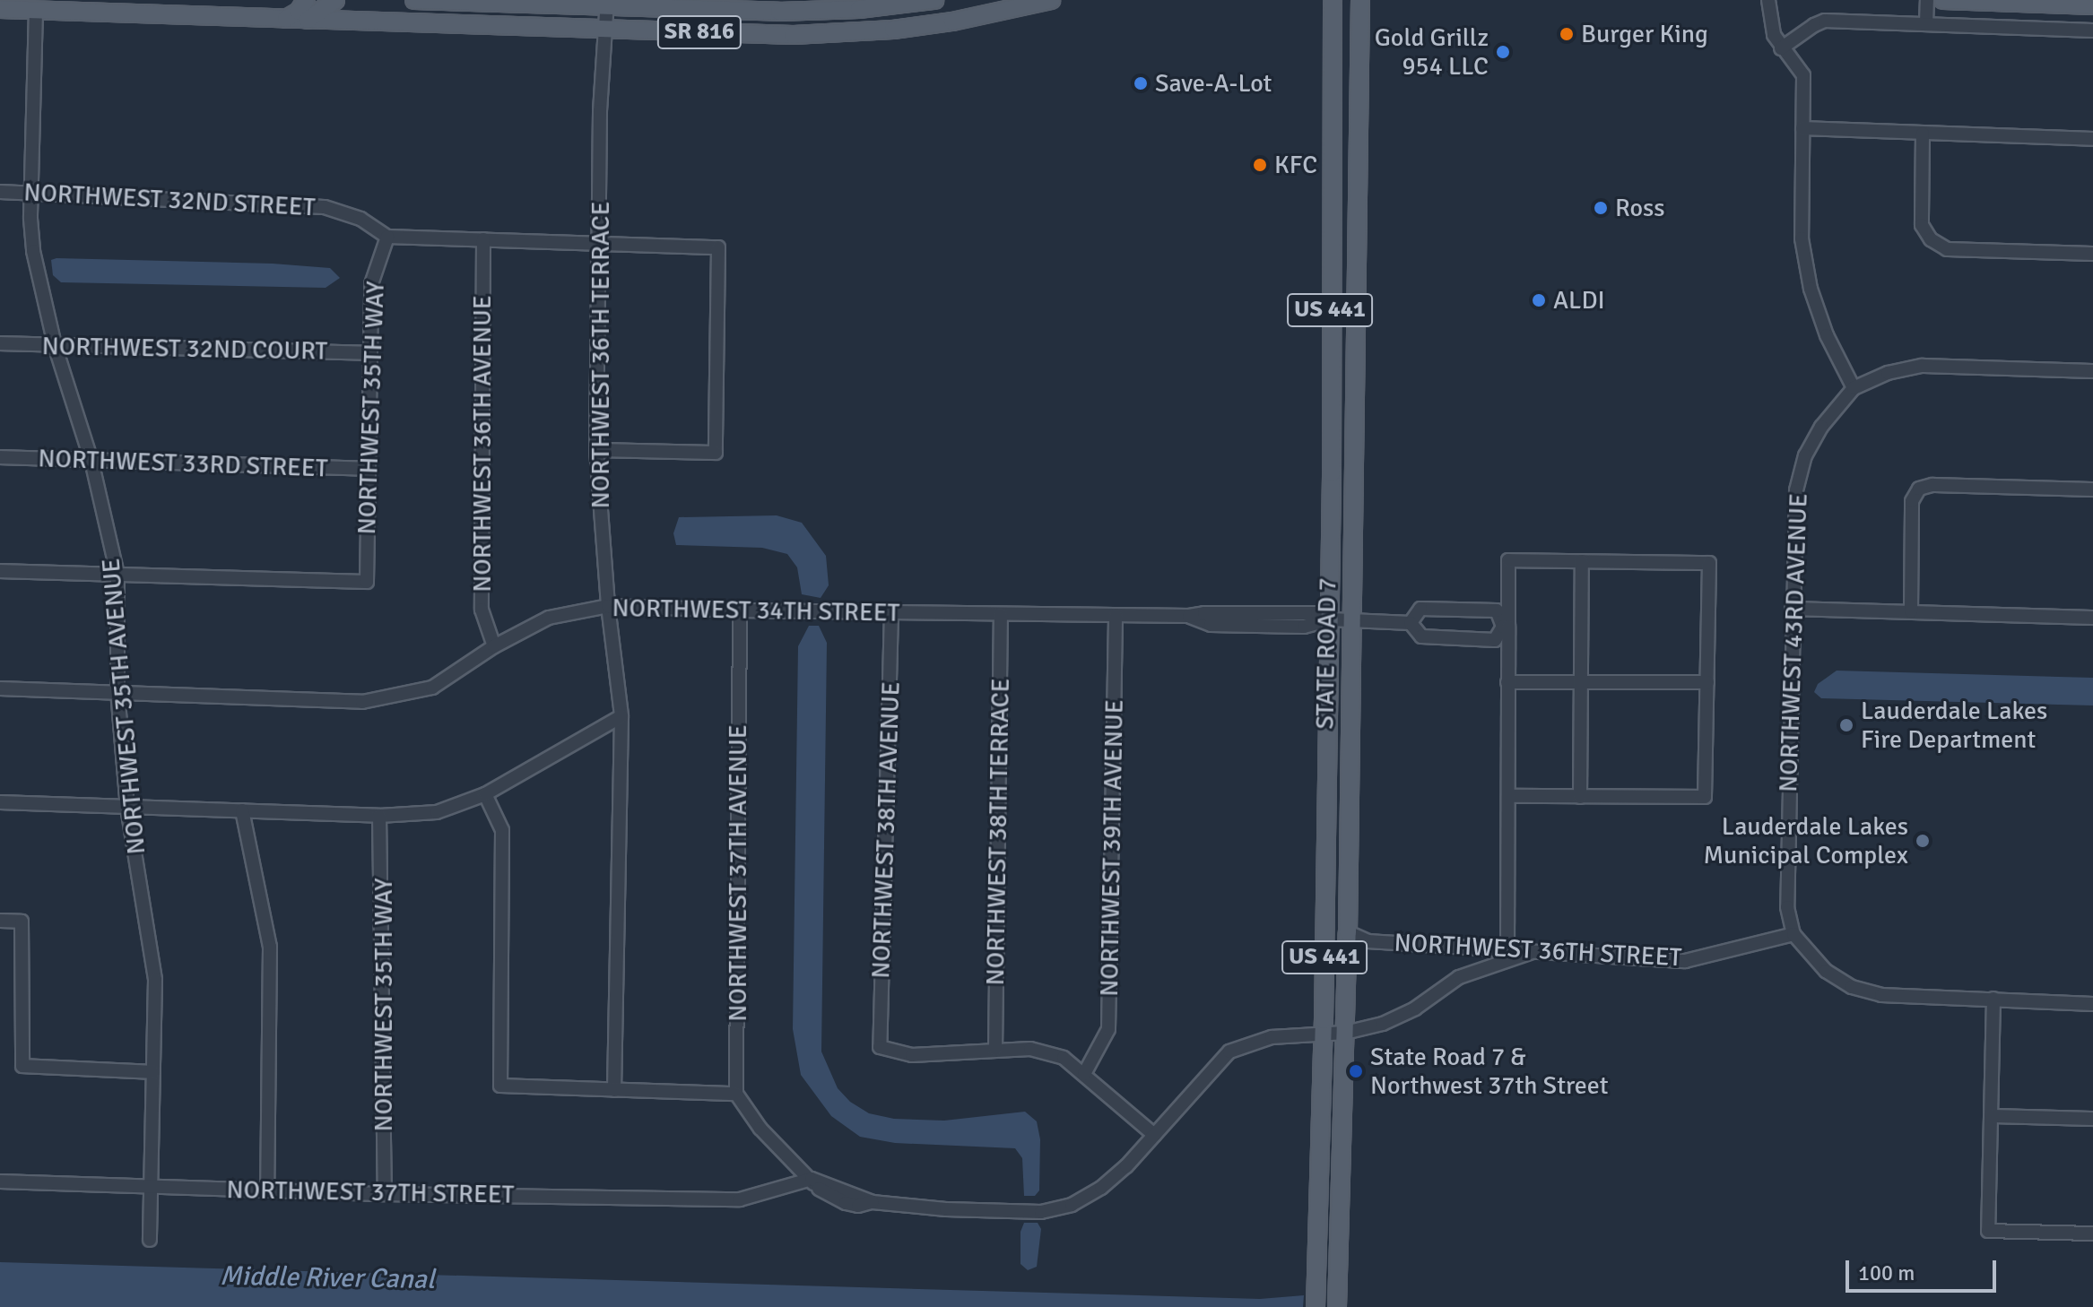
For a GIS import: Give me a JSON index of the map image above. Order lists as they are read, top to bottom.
{
  "streets": {
    "main road": ["SR 816", "US 441", "STATE ROAD 7"],
    "street": [
      "NORTHWEST 32ND STREET",
      "NORTHWEST 32ND COURT",
      "NORTHWEST 36TH TERRACE",
      "NORTHWEST 35TH WAY",
      "NORTHWEST 36TH AVENUE",
      "NORTHWEST 33RD STREET",
      "NORTHWEST 34TH STREET",
      "NORTHWEST 43RD AVENUE",
      "NORTHWEST 35TH AVENUE",
      "NORTHWEST 38TH AVENUE",
      "NORTHWEST 38TH TERRACE",
      "NORTHWEST 39TH AVENUE",
      "NORTHWEST 37TH AVENUE",
      "NORTHWEST 36TH STREET",
      "NORTHWEST 37TH STREET"
    ]
  },
  "crossings": [
    ["SR 816", "NORTHWEST 36TH TERRACE"],
    ["SR 816", "NORTHWEST 35TH AVENUE"],
    ["NORTHWEST 32ND STREET", "NORTHWEST 35TH WAY"],
    ["NORTHWEST 32ND STREET", "NORTHWEST 35TH AVENUE"],
    ["NORTHWEST 32ND COURT", "NORTHWEST 35TH WAY"],
    ["NORTHWEST 32ND COURT", "NORTHWEST 35TH AVENUE"],
    ["NORTHWEST 36TH TERRACE", "NORTHWEST 34TH STREET"],
    ["NORTHWEST 35TH WAY", "NORTHWEST 33RD STREET"],
    ["NORTHWEST 35TH WAY", "NORTHWEST 35TH AVENUE"],
    ["NORTHWEST 35TH WAY", "NORTHWEST 37TH STREET"],
    ["NORTHWEST 36TH AVENUE", "NORTHWEST 34TH STREET"],
    ["NORTHWEST 33RD STREET", "NORTHWEST 35TH AVENUE"],
    ["NORTHWEST 34TH STREET", "STATE ROAD 7"],
    ["NORTHWEST 34TH STREET", "NORTHWEST 35TH AVENUE"],
    ["NORTHWEST 34TH STREET", "NORTHWEST 38TH AVENUE"],
    ["NORTHWEST 34TH STREET", "NORTHWEST 38TH TERRACE"],
    ["NORTHWEST 34TH STREET", "NORTHWEST 39TH AVENUE"],
    ["NORTHWEST 34TH STREET", "NORTHWEST 37TH AVENUE"],
    ["NORTHWEST 43RD AVENUE", "NORTHWEST 36TH STREET"],
    ["STATE ROAD 7", "NORTHWEST 36TH STREET"],
    ["STATE ROAD 7", "NORTHWEST 37TH STREET"],
    ["NORTHWEST 35TH AVENUE", "NORTHWEST 37TH STREET"],
    ["NORTHWEST 38TH AVENUE", "NORTHWEST 38TH TERRACE"],
    ["NORTHWEST 36TH STREET", "NORTHWEST 37TH STREET"]
  ],
  "water": ["Middle River Canal"],
  "places": [
    "Burger King",
    "Gold Grillz 954 LLC",
    "Save-A-Lot",
    "KFC",
    "Ross",
    "ALDI",
    "Lauderdale Lakes Fire Department",
    "Lauderdale Lakes Municipal Complex",
    "State Road 7 & Northwest 37th Street"
  ],
  "scale_bar": "100 m"
}
